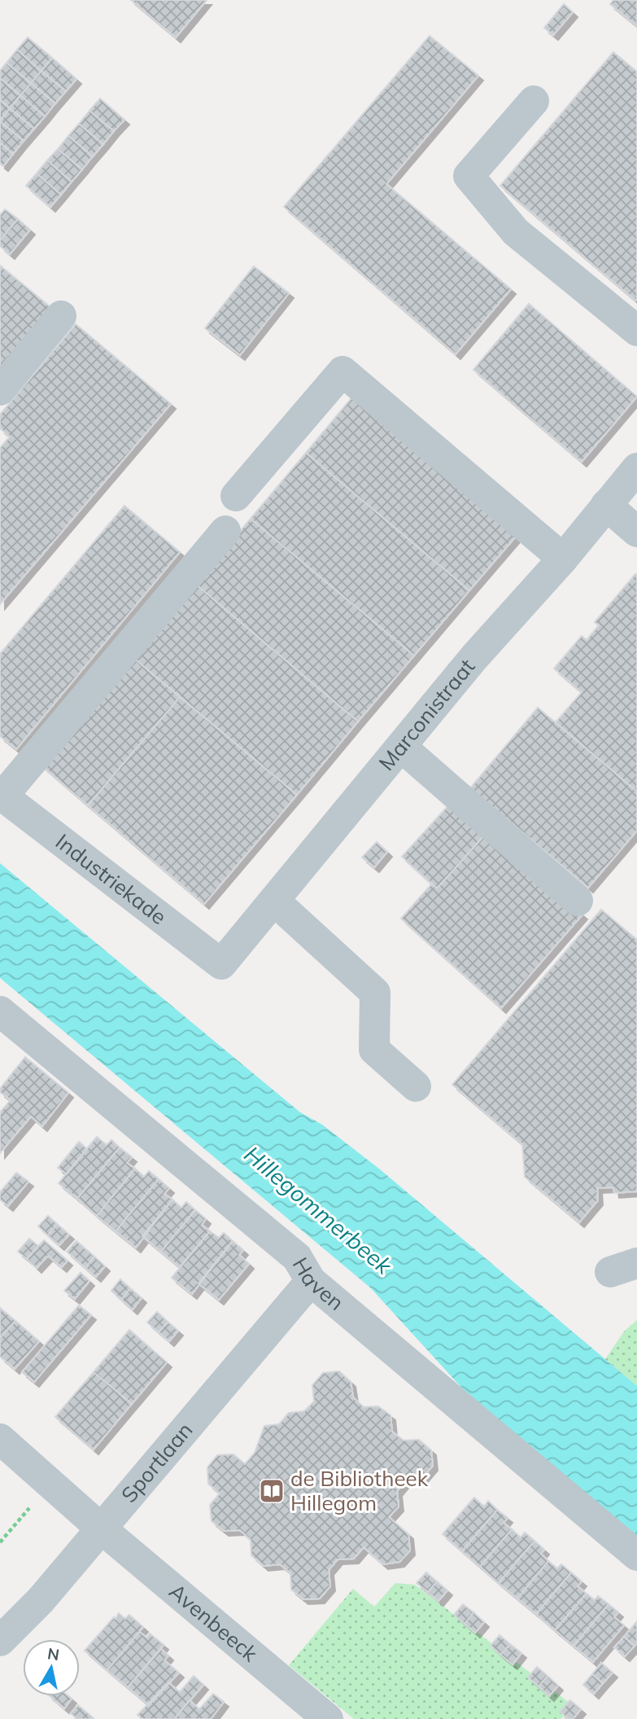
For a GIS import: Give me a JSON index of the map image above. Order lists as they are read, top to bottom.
{
  "streets": {
    "street": [
      "Marconistraat",
      "Industriekade",
      "Haven",
      "Sportlaan",
      "Avenbeeck"
    ]
  },
  "crossings": [
    ["Marconistraat", "Industriekade"],
    ["Haven", "Sportlaan"],
    ["Sportlaan", "Avenbeeck"]
  ],
  "water": ["Hillegommerbeek"],
  "places": {
    "library": ["de Bibliotheek Hillegom"]
  },
  "north": "top"
}
